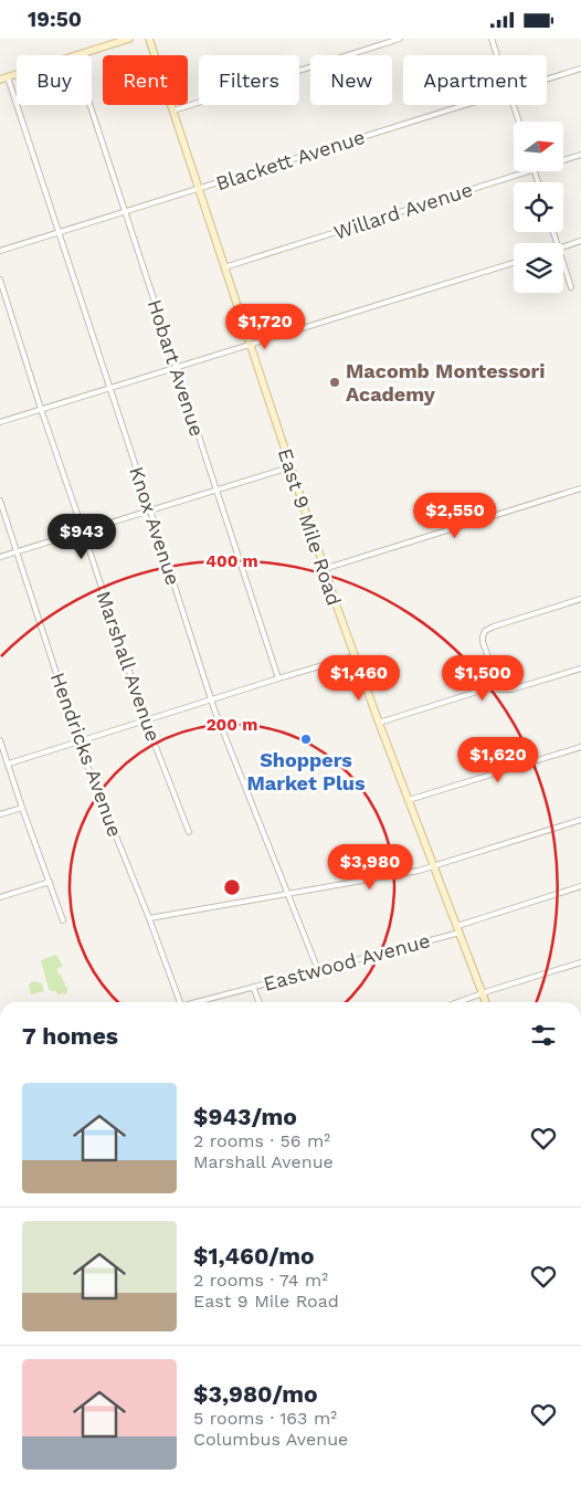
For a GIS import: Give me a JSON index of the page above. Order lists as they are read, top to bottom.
{
  "streets": {
    "main road": ["East 9 Mile Road"],
    "street": [
      "Blackett Avenue",
      "Willard Avenue",
      "Hobart Avenue",
      "Knox Avenue",
      "Marshall Avenue",
      "Hendricks Avenue",
      "Eastwood Avenue"
    ]
  },
  "crossings": [
    ["Blackett Avenue", "Hobart Avenue"],
    ["Blackett Avenue", "Knox Avenue"],
    ["Blackett Avenue", "East 9 Mile Road"],
    ["Willard Avenue", "East 9 Mile Road"],
    ["Knox Avenue", "Eastwood Avenue"],
    ["East 9 Mile Road", "Eastwood Avenue"]
  ],
  "places": ["Macomb Montessori Academy", "Shoppers Market Plus"],
  "north": "right",
  "page": {
    "status": "19:50",
    "chip": [
      "Buy",
      "Rent",
      "Filters",
      "New",
      "Apartment"
    ],
    "price": [
      "$1,720",
      "$2,550",
      "$943",
      "$1,460",
      "$1,500",
      "$1,620",
      "$3,980"
    ],
    "heading": "7 homes",
    "list": [
      {
        "name": "$943/mo",
        "note": "2 rooms · 56 m² · Marshall Avenue"
      },
      {
        "name": "$1,460/mo",
        "note": "2 rooms · 74 m² · East 9 Mile Road"
      },
      {
        "name": "$3,980/mo",
        "note": "5 rooms · 163 m² · Columbus Avenue"
      }
    ]
  },
  "rings": ["400 m", "200 m"]
}
